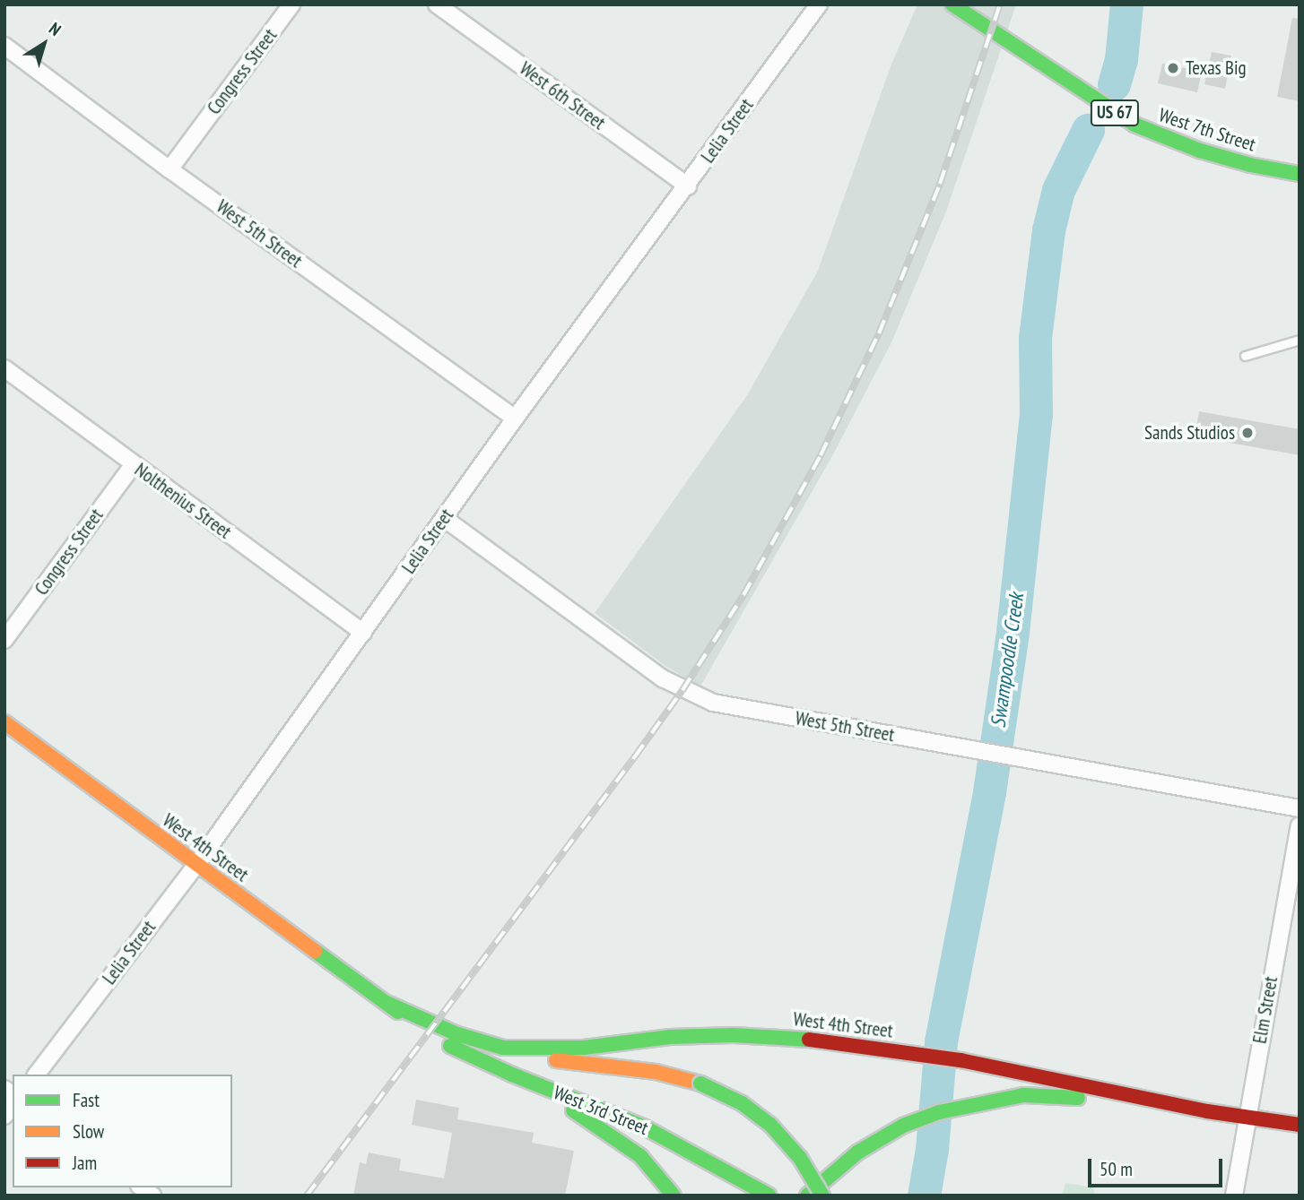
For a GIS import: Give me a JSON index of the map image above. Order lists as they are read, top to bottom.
{
  "streets": {
    "main road": [
      "US 67",
      "West 7th Street",
      "West 4th Street",
      "West 3rd Street"
    ],
    "street": [
      "Congress Street",
      "West 6th Street",
      "Lelia Street",
      "West 5th Street",
      "Nolthenius Street",
      "Elm Street"
    ]
  },
  "crossings": [
    ["Congress Street", "West 5th Street"],
    ["Congress Street", "Nolthenius Street"],
    ["West 6th Street", "Lelia Street"],
    ["Lelia Street", "West 5th Street"],
    ["Lelia Street", "Nolthenius Street"],
    ["Lelia Street", "West 4th Street"],
    ["West 4th Street", "Elm Street"],
    ["West 4th Street", "West 3rd Street"]
  ],
  "water": ["Swampoodle Creek"],
  "places": ["Texas Big", "Sands Studios"],
  "legend": ["Fast", "Slow", "Jam"],
  "scale_bar": "50 m",
  "north": "top right"
}
